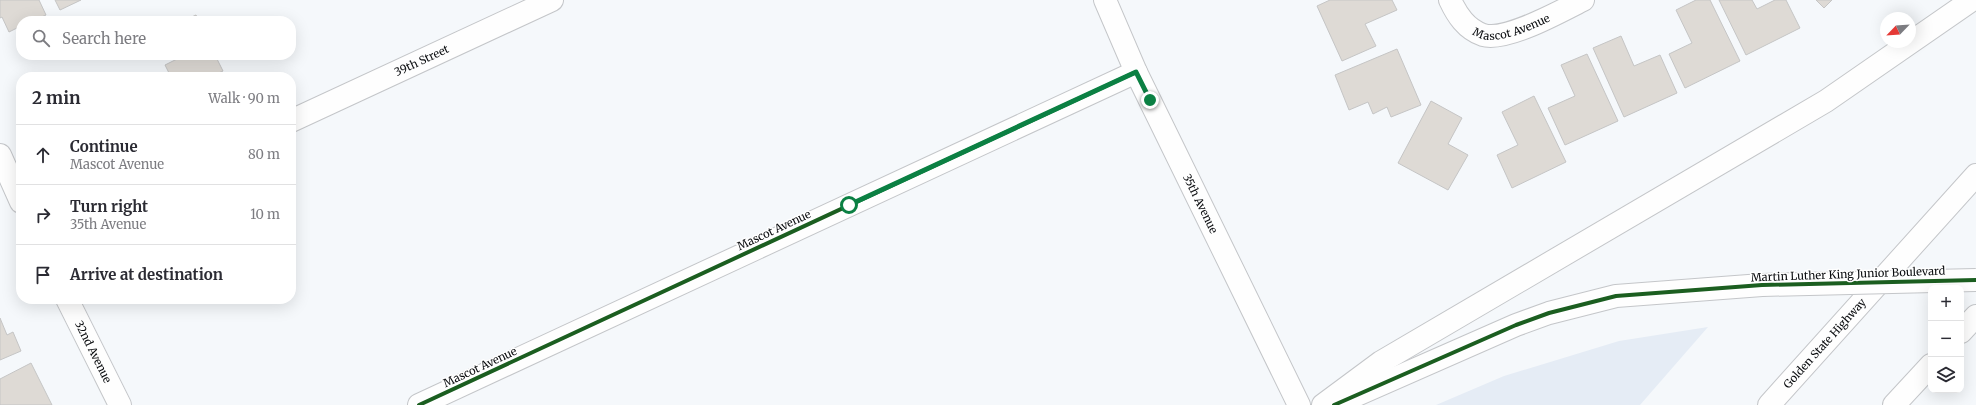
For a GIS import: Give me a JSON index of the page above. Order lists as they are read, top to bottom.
{
  "streets": {
    "main road": [
      "Mascot Avenue",
      "39th Street",
      "35th Avenue",
      "Martin Luther King Junior Boulevard",
      "Golden State Highway",
      "32nd Avenue"
    ]
  },
  "crossings": [
    ["Mascot Avenue", "35th Avenue"]
  ],
  "north": "bottom left",
  "page": {
    "search": "Search here",
    "heading": ["2 min", "Walk · 90 m"],
    "list": [
      ["Continue", "Mascot Avenue", "80 m"],
      ["Turn right", "35th Avenue", "10 m"],
      "Arrive at destination"
    ],
    "map_buttons": ["+", "−"]
  }
}
